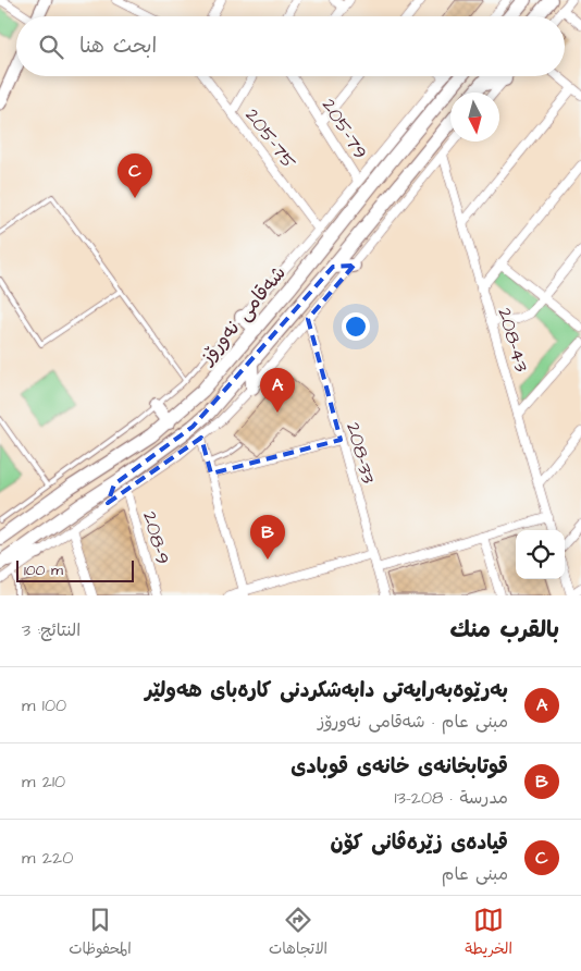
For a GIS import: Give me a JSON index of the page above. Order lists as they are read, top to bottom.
{
  "streets": {
    "main road": ["شەقامی نەورۆز"],
    "street": [
      "205-79",
      "205-75",
      "208-43",
      "208-33",
      "208-9"
    ]
  },
  "crossings": [
    ["شەقامی نەورۆز", "208-9"]
  ],
  "scale_bar": "100 m",
  "north": "bottom",
  "page": {
    "search": "ابحث هنا",
    "pins": ["C", "A", "B"],
    "scale": "100 m",
    "heading": ["بالقرب منك", "النتائج: 3"],
    "list": [
      {
        "mark": "A",
        "name": "بەرێوەبەرایەتی دابەشکردنی کارەبای هەولێر",
        "note": "مبنى عام · شەقامی نەورۆز",
        "value": "100 m"
      },
      {
        "mark": "B",
        "name": "قوتابخانەی خانەی قوبادی",
        "note": "مدرسة · 208-13",
        "value": "210 m"
      },
      {
        "mark": "C",
        "name": "قیادەی زێرەڤانی کۆن",
        "note": "مبنى عام",
        "value": "220 m"
      }
    ],
    "nav": ["الخريطة", "الاتجاهات", "المحفوظات"]
  }
}
